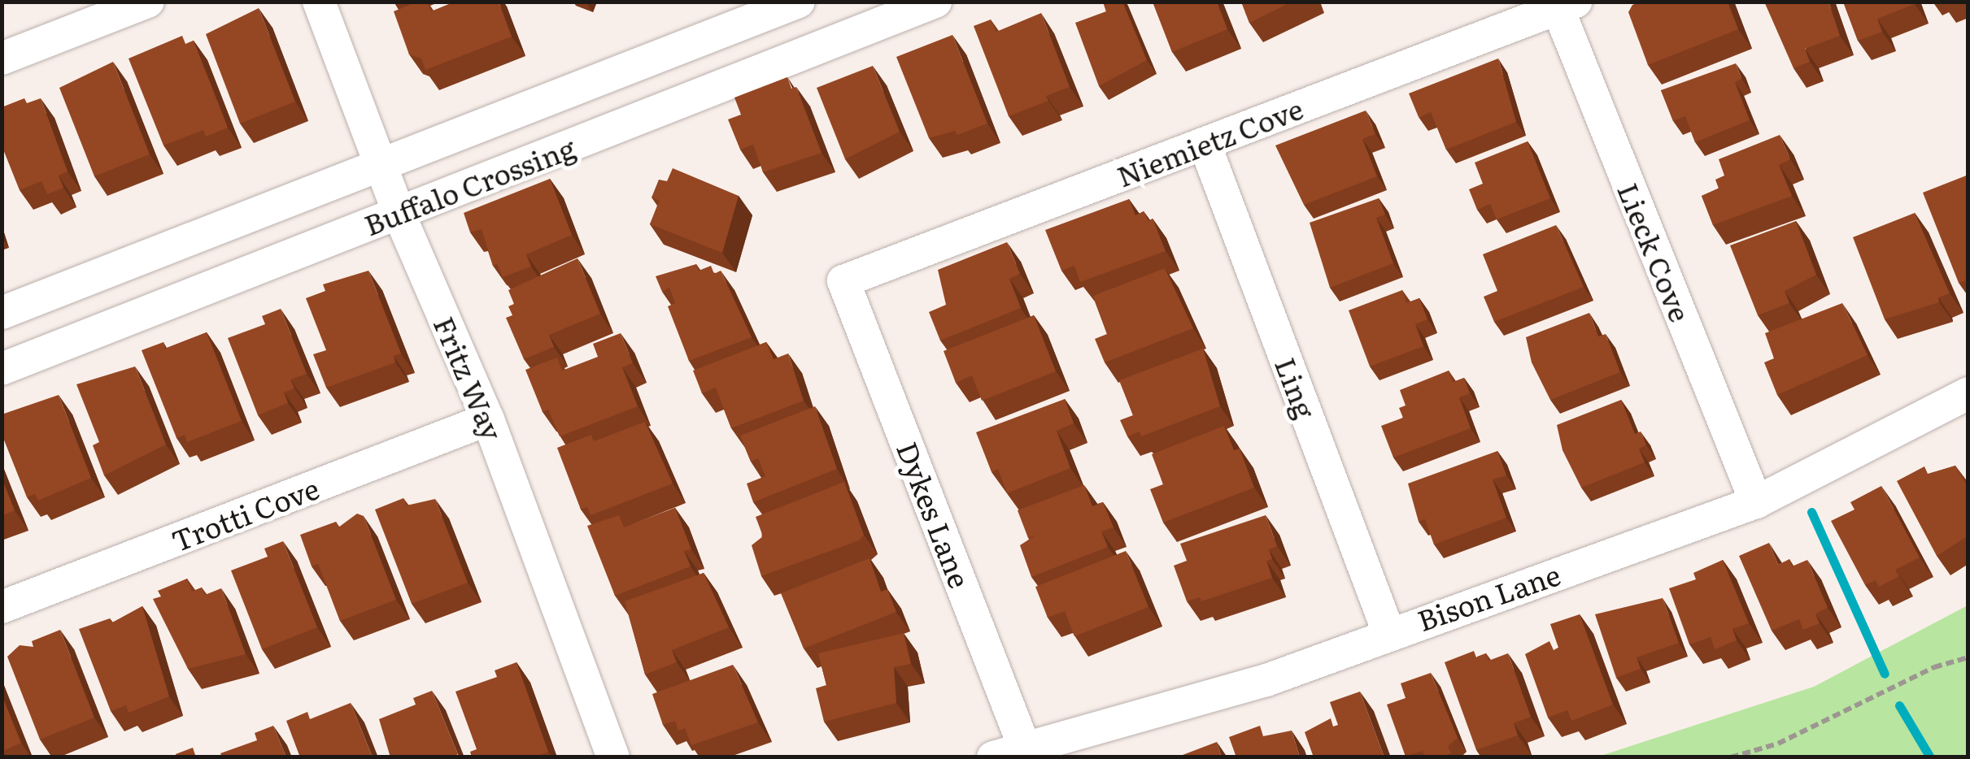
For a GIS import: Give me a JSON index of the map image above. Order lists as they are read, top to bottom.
{
  "streets": {
    "street": [
      "Niemietz Cove",
      "Buffalo Crossing",
      "Lieck Cove",
      "Fritz Way",
      "Ling",
      "Trotti Cove",
      "Dykes Lane",
      "Bison Lane"
    ]
  },
  "crossings": [
    ["Niemietz Cove", "Lieck Cove"],
    ["Niemietz Cove", "Ling"],
    ["Niemietz Cove", "Dykes Lane"],
    ["Buffalo Crossing", "Fritz Way"],
    ["Lieck Cove", "Bison Lane"],
    ["Fritz Way", "Trotti Cove"],
    ["Ling", "Bison Lane"],
    ["Dykes Lane", "Bison Lane"]
  ]
}
